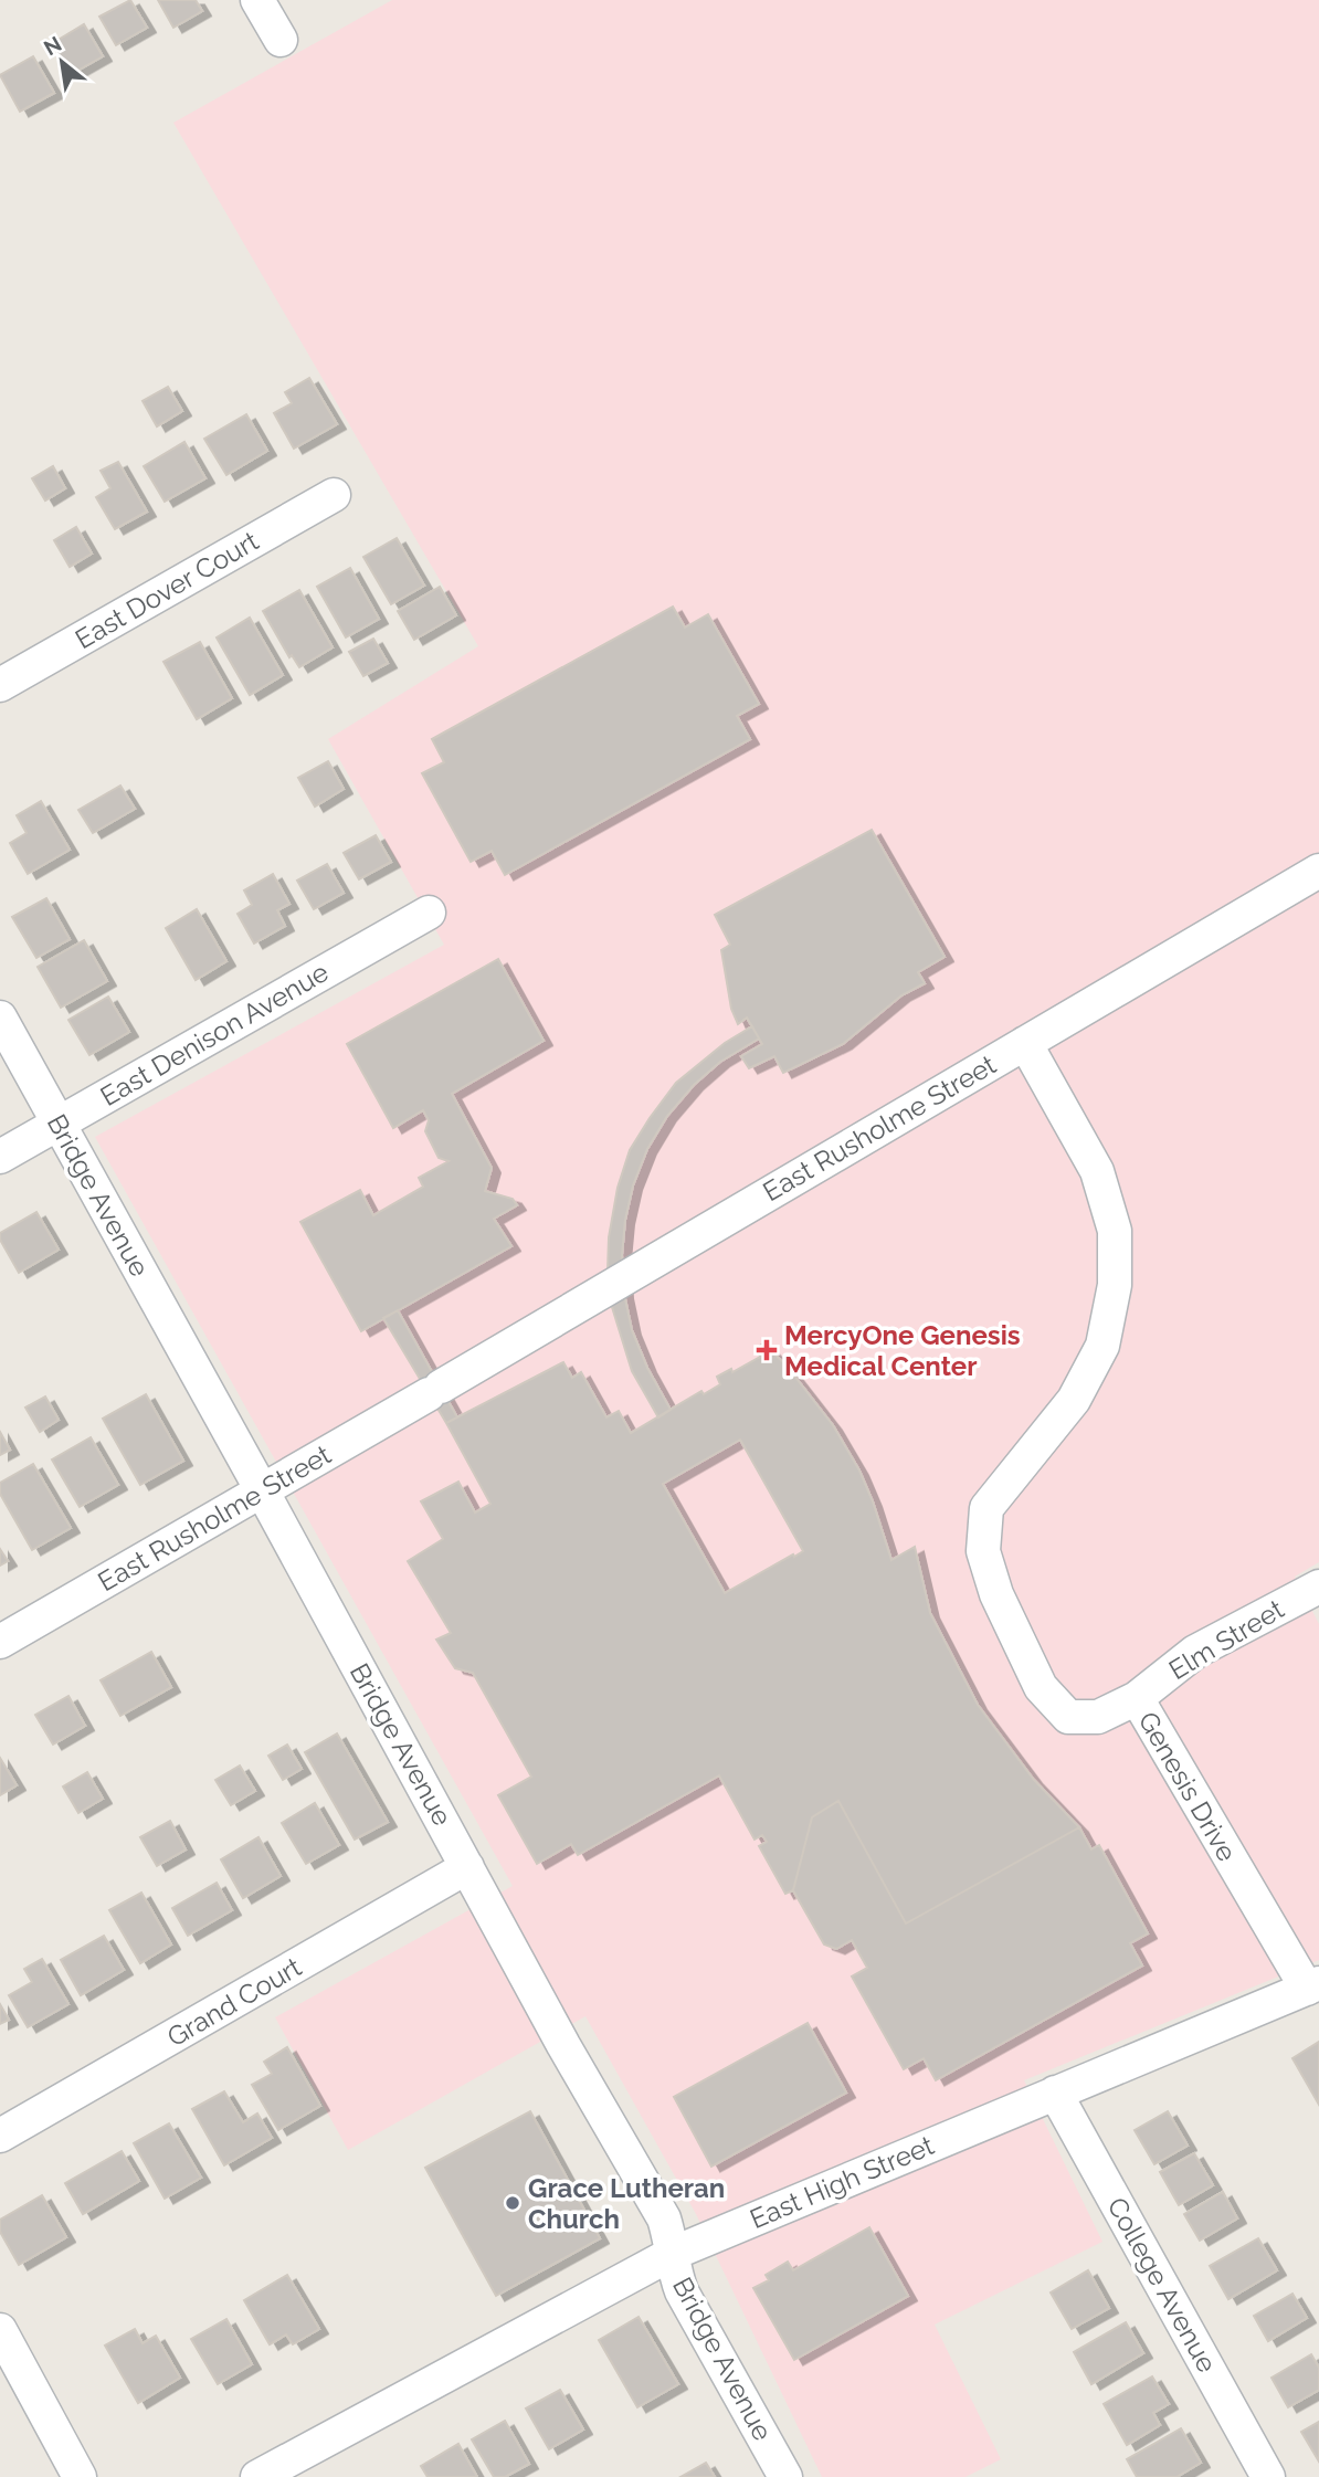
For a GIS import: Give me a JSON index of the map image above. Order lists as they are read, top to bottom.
{
  "streets": {
    "street": [
      "East Dover Court",
      "East Denison Avenue",
      "East Rusholme Street",
      "Bridge Avenue",
      "Elm Street",
      "Genesis Drive",
      "Grand Court",
      "East High Street",
      "College Avenue"
    ]
  },
  "crossings": [
    ["East Denison Avenue", "Bridge Avenue"],
    ["East Rusholme Street", "Bridge Avenue"],
    ["East Rusholme Street", "Genesis Drive"],
    ["Bridge Avenue", "Grand Court"],
    ["Bridge Avenue", "East High Street"],
    ["Elm Street", "Genesis Drive"],
    ["Genesis Drive", "East High Street"],
    ["East High Street", "College Avenue"]
  ],
  "places": {
    "health": ["MercyOne Genesis Medical Center"],
    "other": ["Grace Lutheran Church"]
  },
  "north": "top left"
}
